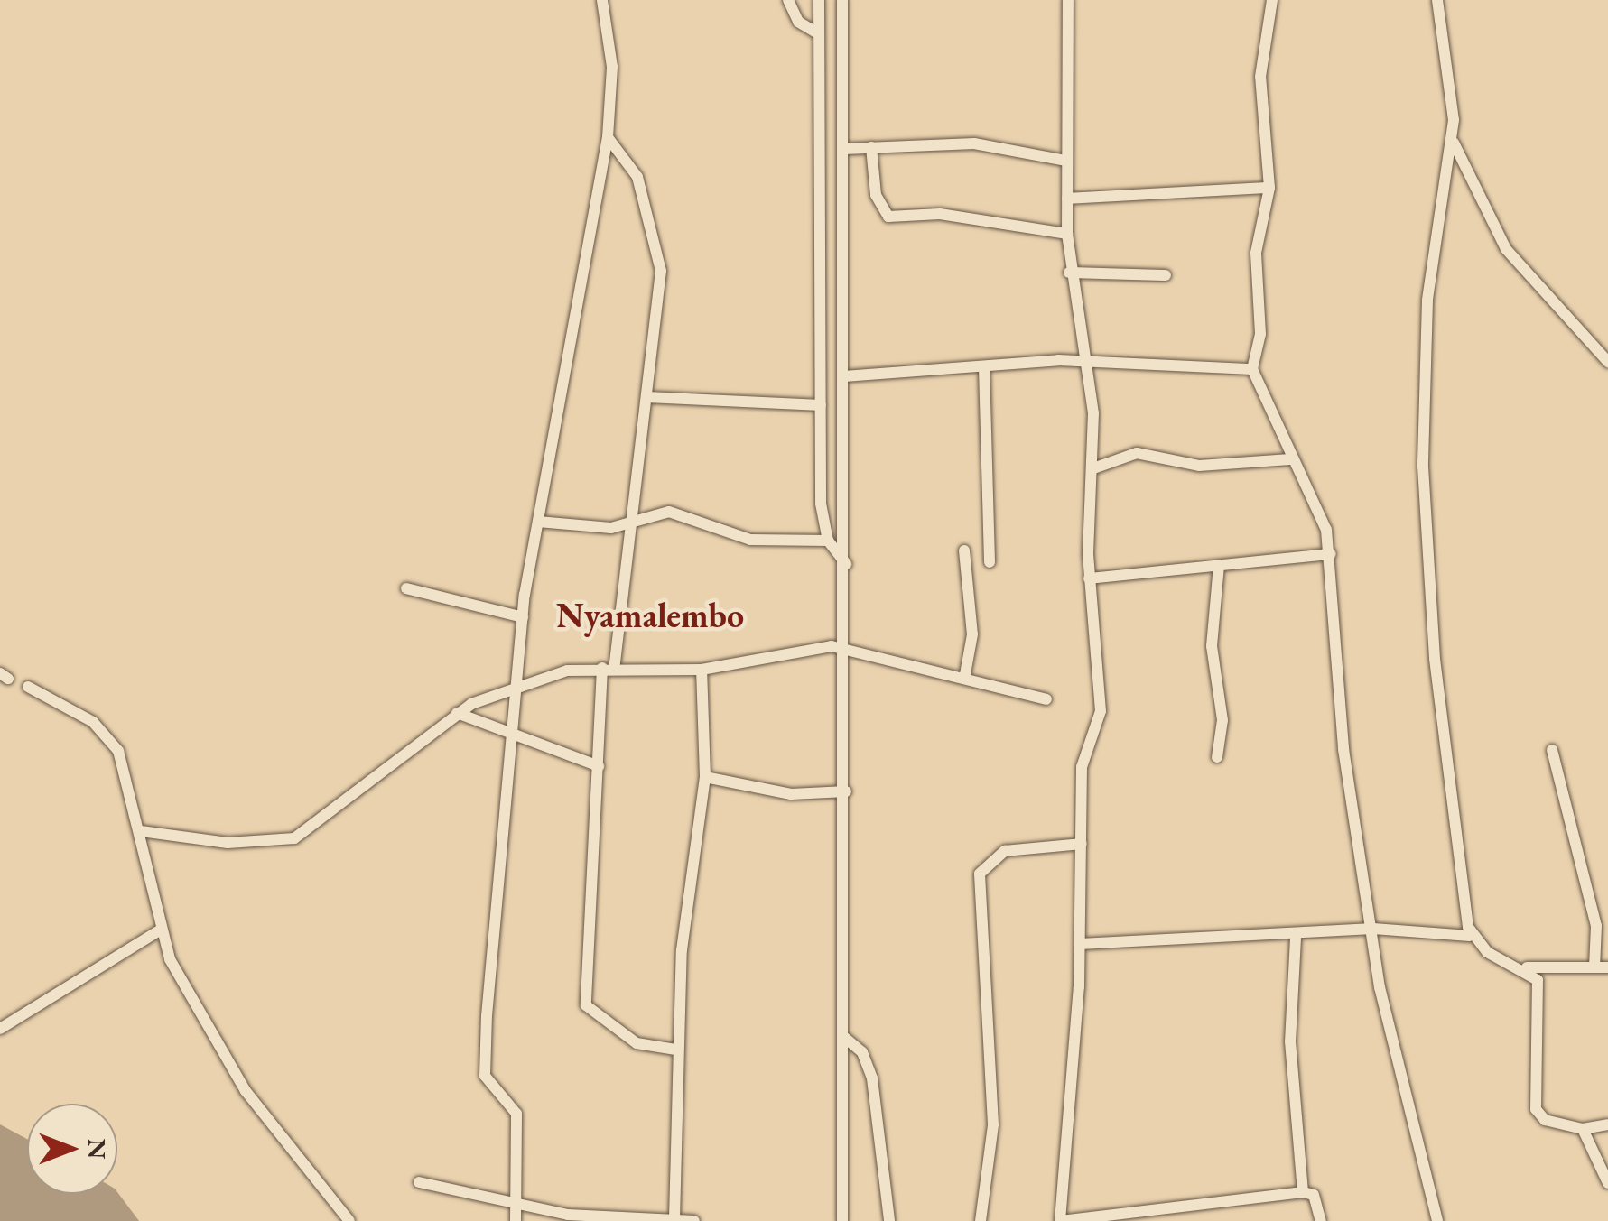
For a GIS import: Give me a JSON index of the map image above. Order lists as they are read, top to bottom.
{
  "districts": ["Nyamalembo"],
  "north": "right"
}
